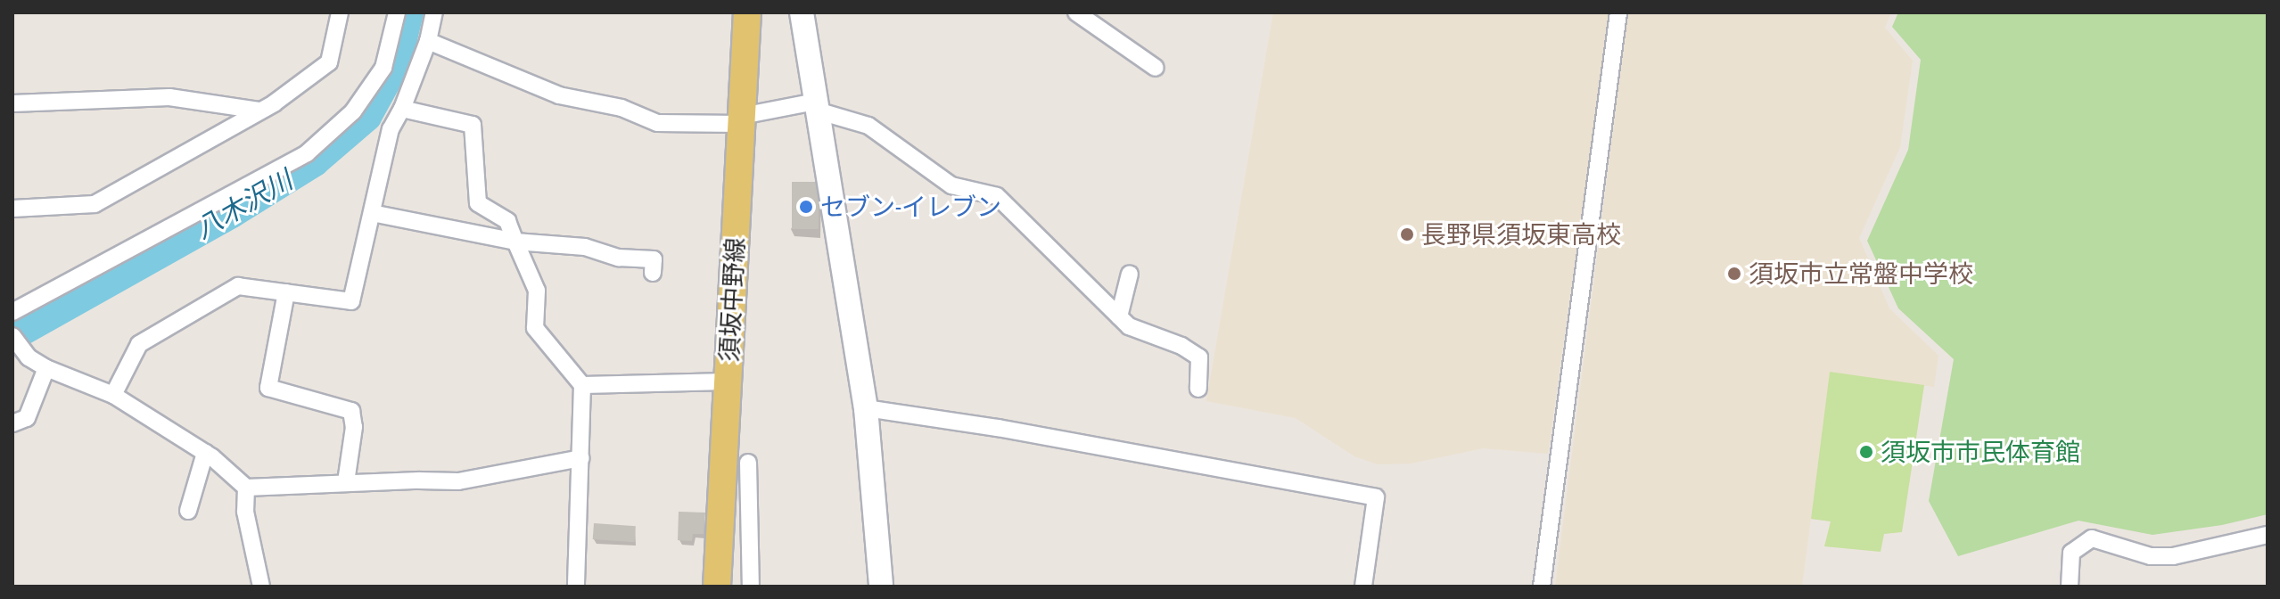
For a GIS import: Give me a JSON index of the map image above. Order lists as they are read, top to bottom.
{
  "streets": {
    "main road": ["須坂中野線"]
  },
  "water": ["八木沢川"],
  "places": [
    "セブン-イレブン",
    "長野県須坂東高校",
    "須坂市立常盤中学校",
    "須坂市市民体育館"
  ]
}
